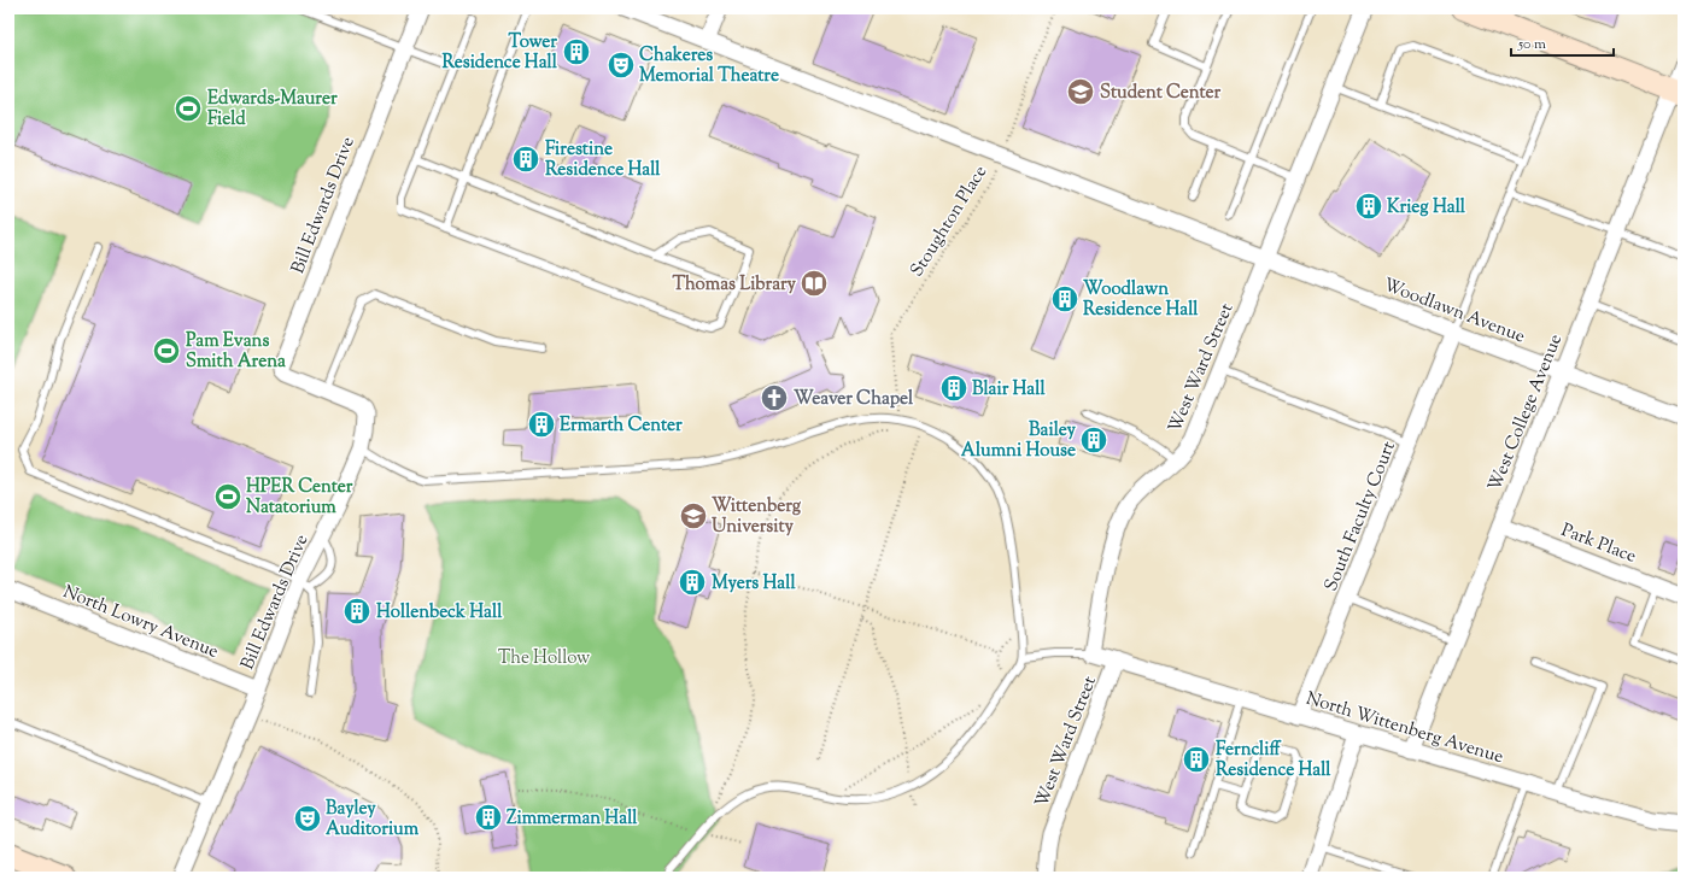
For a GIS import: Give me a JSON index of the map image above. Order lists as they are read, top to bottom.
{
  "streets": {
    "street": [
      "Bill Edwards Drive",
      "Woodlawn Avenue",
      "West Ward Street",
      "West College Avenue",
      "South Faculty Court",
      "Park Place",
      "North Lowry Avenue",
      "North Wittenberg Avenue"
    ],
    "path": ["Stoughton Place"]
  },
  "crossings": [
    ["Bill Edwards Drive", "North Lowry Avenue"],
    ["Stoughton Place", "Woodlawn Avenue"],
    ["Woodlawn Avenue", "West Ward Street"],
    ["Woodlawn Avenue", "West College Avenue"],
    ["Woodlawn Avenue", "South Faculty Court"],
    ["West Ward Street", "North Wittenberg Avenue"],
    ["West College Avenue", "Park Place"],
    ["West College Avenue", "North Wittenberg Avenue"],
    ["South Faculty Court", "North Wittenberg Avenue"]
  ],
  "parks": ["The Hollow"],
  "places": {
    "building": [
      "Tower Residence Hall",
      "Firestine Residence Hall",
      "Krieg Hall",
      "Woodlawn Residence Hall",
      "Blair Hall",
      "Ermarth Center",
      "Bailey Alumni House",
      "Myers Hall",
      "Hollenbeck Hall",
      "Ferncliff Residence Hall",
      "Zimmerman Hall"
    ],
    "theatre": ["Chakeres Memorial Theatre", "Bayley Auditorium"],
    "school or university": ["Student Center", "Wittenberg University"],
    "sports": ["Edwards-Maurer Field", "Pam Evans Smith Arena", "HPER Center Natatorium"],
    "library": ["Thomas Library"],
    "church": ["Weaver Chapel"]
  },
  "scale_bar": "50 m"
}
